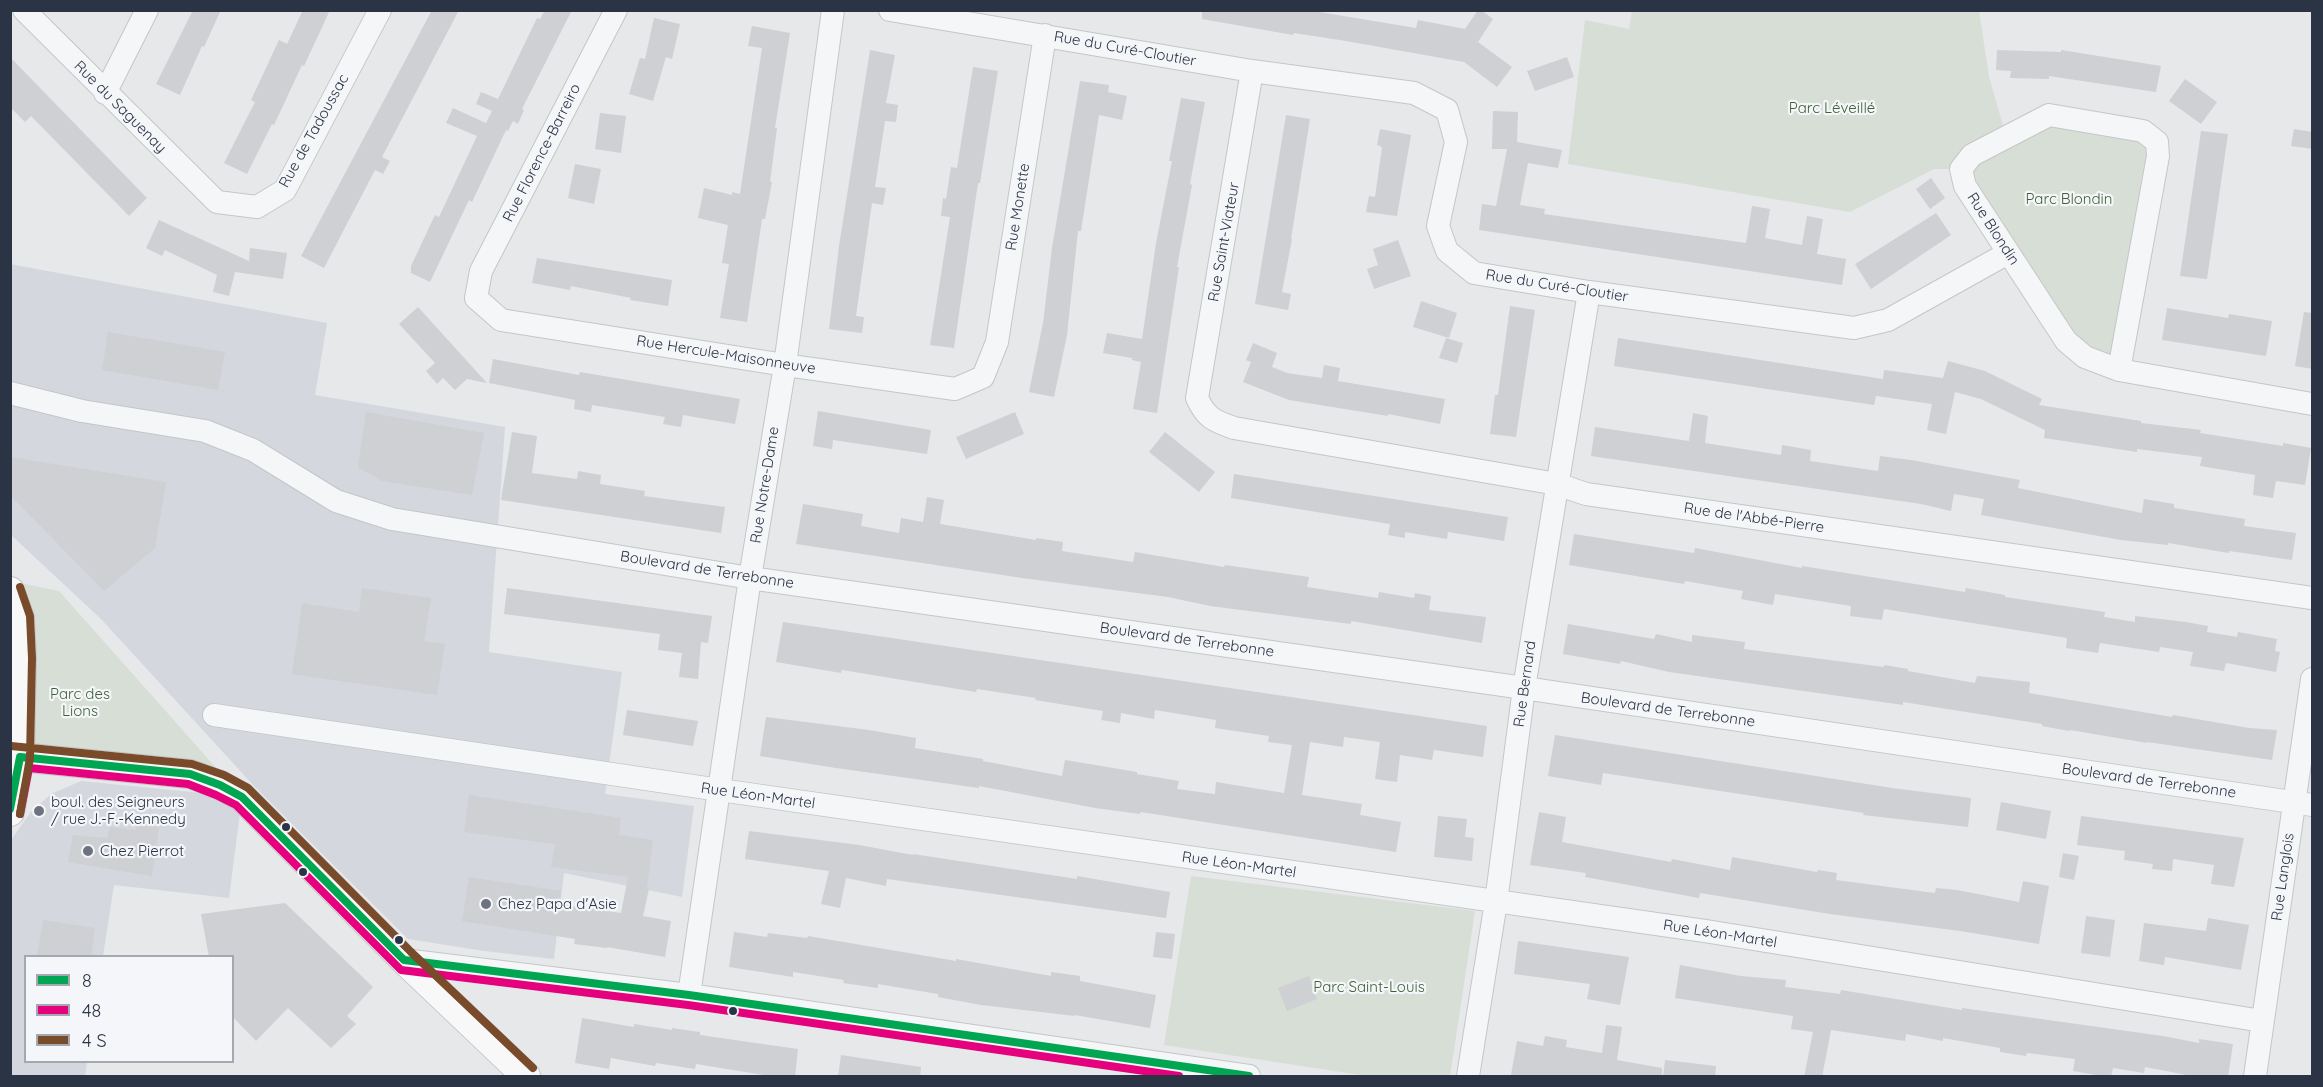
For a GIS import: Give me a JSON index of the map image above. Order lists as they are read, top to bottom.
{
  "streets": {
    "street": [
      "Rue du Curé-Cloutier",
      "Rue du Saguenay",
      "Rue de Tadoussac",
      "Rue Florence-Barreiro",
      "Rue Monette",
      "Rue Blondin",
      "Rue Saint-Viateur",
      "Rue Hercule-Maisonneuve",
      "Rue Notre-Dame",
      "Rue de l'Abbé-Pierre",
      "Boulevard de Terrebonne",
      "Rue Bernard",
      "Rue Léon-Martel",
      "Rue Langlois"
    ]
  },
  "crossings": [
    ["Rue du Curé-Cloutier", "Rue Monette"],
    ["Rue du Curé-Cloutier", "Rue Blondin"],
    ["Rue du Curé-Cloutier", "Rue Saint-Viateur"],
    ["Rue du Curé-Cloutier", "Rue Bernard"],
    ["Rue du Saguenay", "Rue de Tadoussac"],
    ["Rue Florence-Barreiro", "Rue Hercule-Maisonneuve"],
    ["Rue Monette", "Rue Hercule-Maisonneuve"],
    ["Rue Saint-Viateur", "Rue de l'Abbé-Pierre"],
    ["Rue Hercule-Maisonneuve", "Rue Notre-Dame"],
    ["Rue Notre-Dame", "Boulevard de Terrebonne"],
    ["Rue Notre-Dame", "Rue Léon-Martel"],
    ["Rue de l'Abbé-Pierre", "Rue Bernard"],
    ["Boulevard de Terrebonne", "Rue Bernard"],
    ["Boulevard de Terrebonne", "Rue Langlois"],
    ["Rue Bernard", "Rue Léon-Martel"],
    ["Rue Léon-Martel", "Rue Langlois"]
  ],
  "parks": [
    "Parc Léveillé",
    "Parc Blondin",
    "Parc des Lions",
    "Parc Saint-Louis"
  ],
  "places": ["boul. des Seigneurs / rue J.-F.-Kennedy", "Chez Pierrot", "Chez Papa d'Asie"],
  "lines": ["transit line 8", "transit line 48"],
  "legend": ["8", "48", "4 S"]
}
